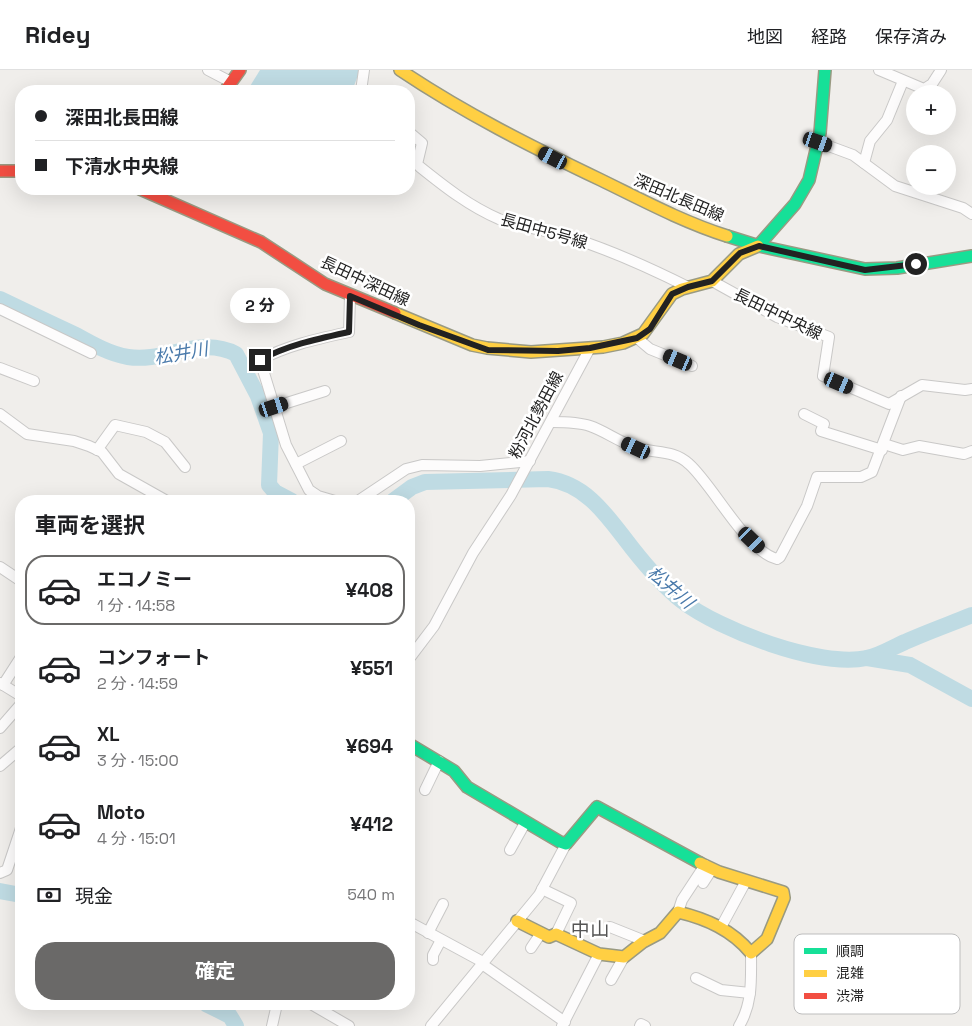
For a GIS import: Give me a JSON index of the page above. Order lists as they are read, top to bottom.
{
  "streets": {
    "street": [
      "深田北長田線",
      "長田中5号線",
      "長田中深田線",
      "長田中中央線",
      "粉河北勢田線"
    ]
  },
  "crossings": [
    ["長田中深田線", "粉河北勢田線"]
  ],
  "districts": ["中山"],
  "water": ["松井川"],
  "legend": ["順調", "混雑", "渋滞"],
  "page": {
    "header": "Ridey",
    "nav": ["地図", "経路", "保存済み"],
    "map_buttons": ["+", "−"],
    "banner": ["深田北長田線", "下清水中央線"],
    "bubble": "2 分",
    "heading": "車両を選択",
    "list": [
      {
        "name": "エコノミー",
        "note": "1 分 · 14:58",
        "value": "¥408"
      },
      {
        "name": "コンフォート",
        "note": "2 分 · 14:59",
        "value": "¥551"
      },
      {
        "name": "XL",
        "note": "3 分 · 15:00",
        "value": "¥694"
      },
      {
        "name": "Moto",
        "note": "4 分 · 15:01",
        "value": "¥412"
      }
    ],
    "pay": ["現金", "540 m"],
    "buttons": "確定"
  }
}
